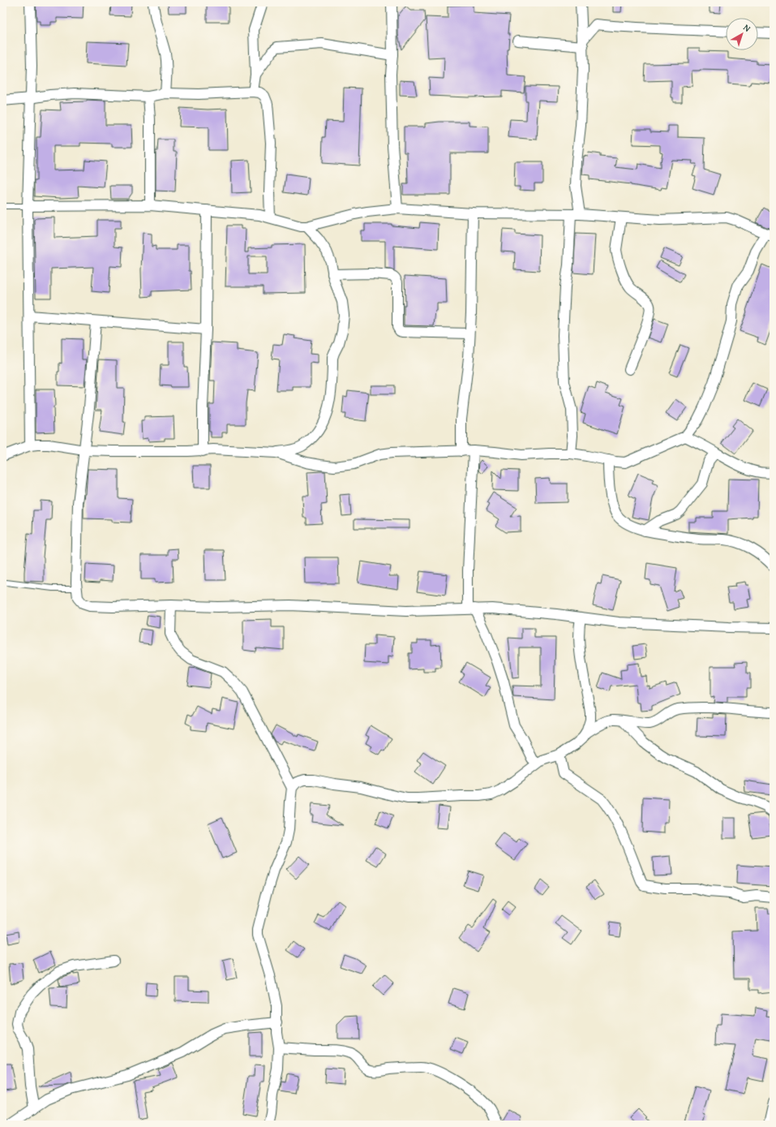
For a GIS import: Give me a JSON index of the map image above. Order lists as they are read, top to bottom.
{
  "north": "top right"
}
